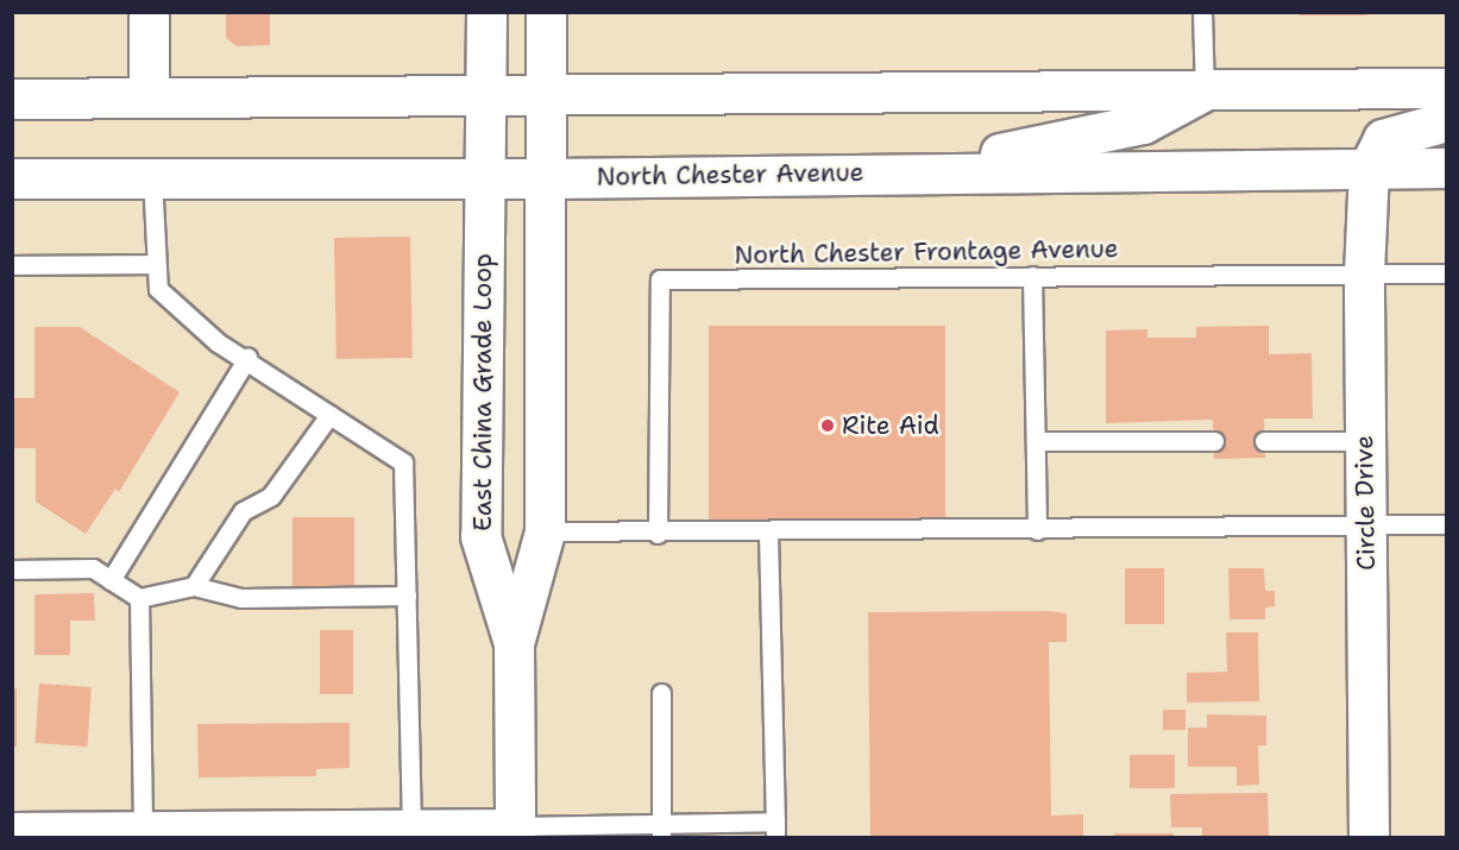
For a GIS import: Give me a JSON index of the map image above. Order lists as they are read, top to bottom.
{
  "streets": {
    "main road": ["North Chester Avenue", "East China Grade Loop", "Circle Drive"],
    "lane": ["North Chester Frontage Avenue"]
  },
  "crossings": [
    ["North Chester Avenue", "East China Grade Loop"],
    ["North Chester Avenue", "Circle Drive"],
    ["North Chester Frontage Avenue", "Circle Drive"]
  ],
  "places": ["Rite Aid"]
}
